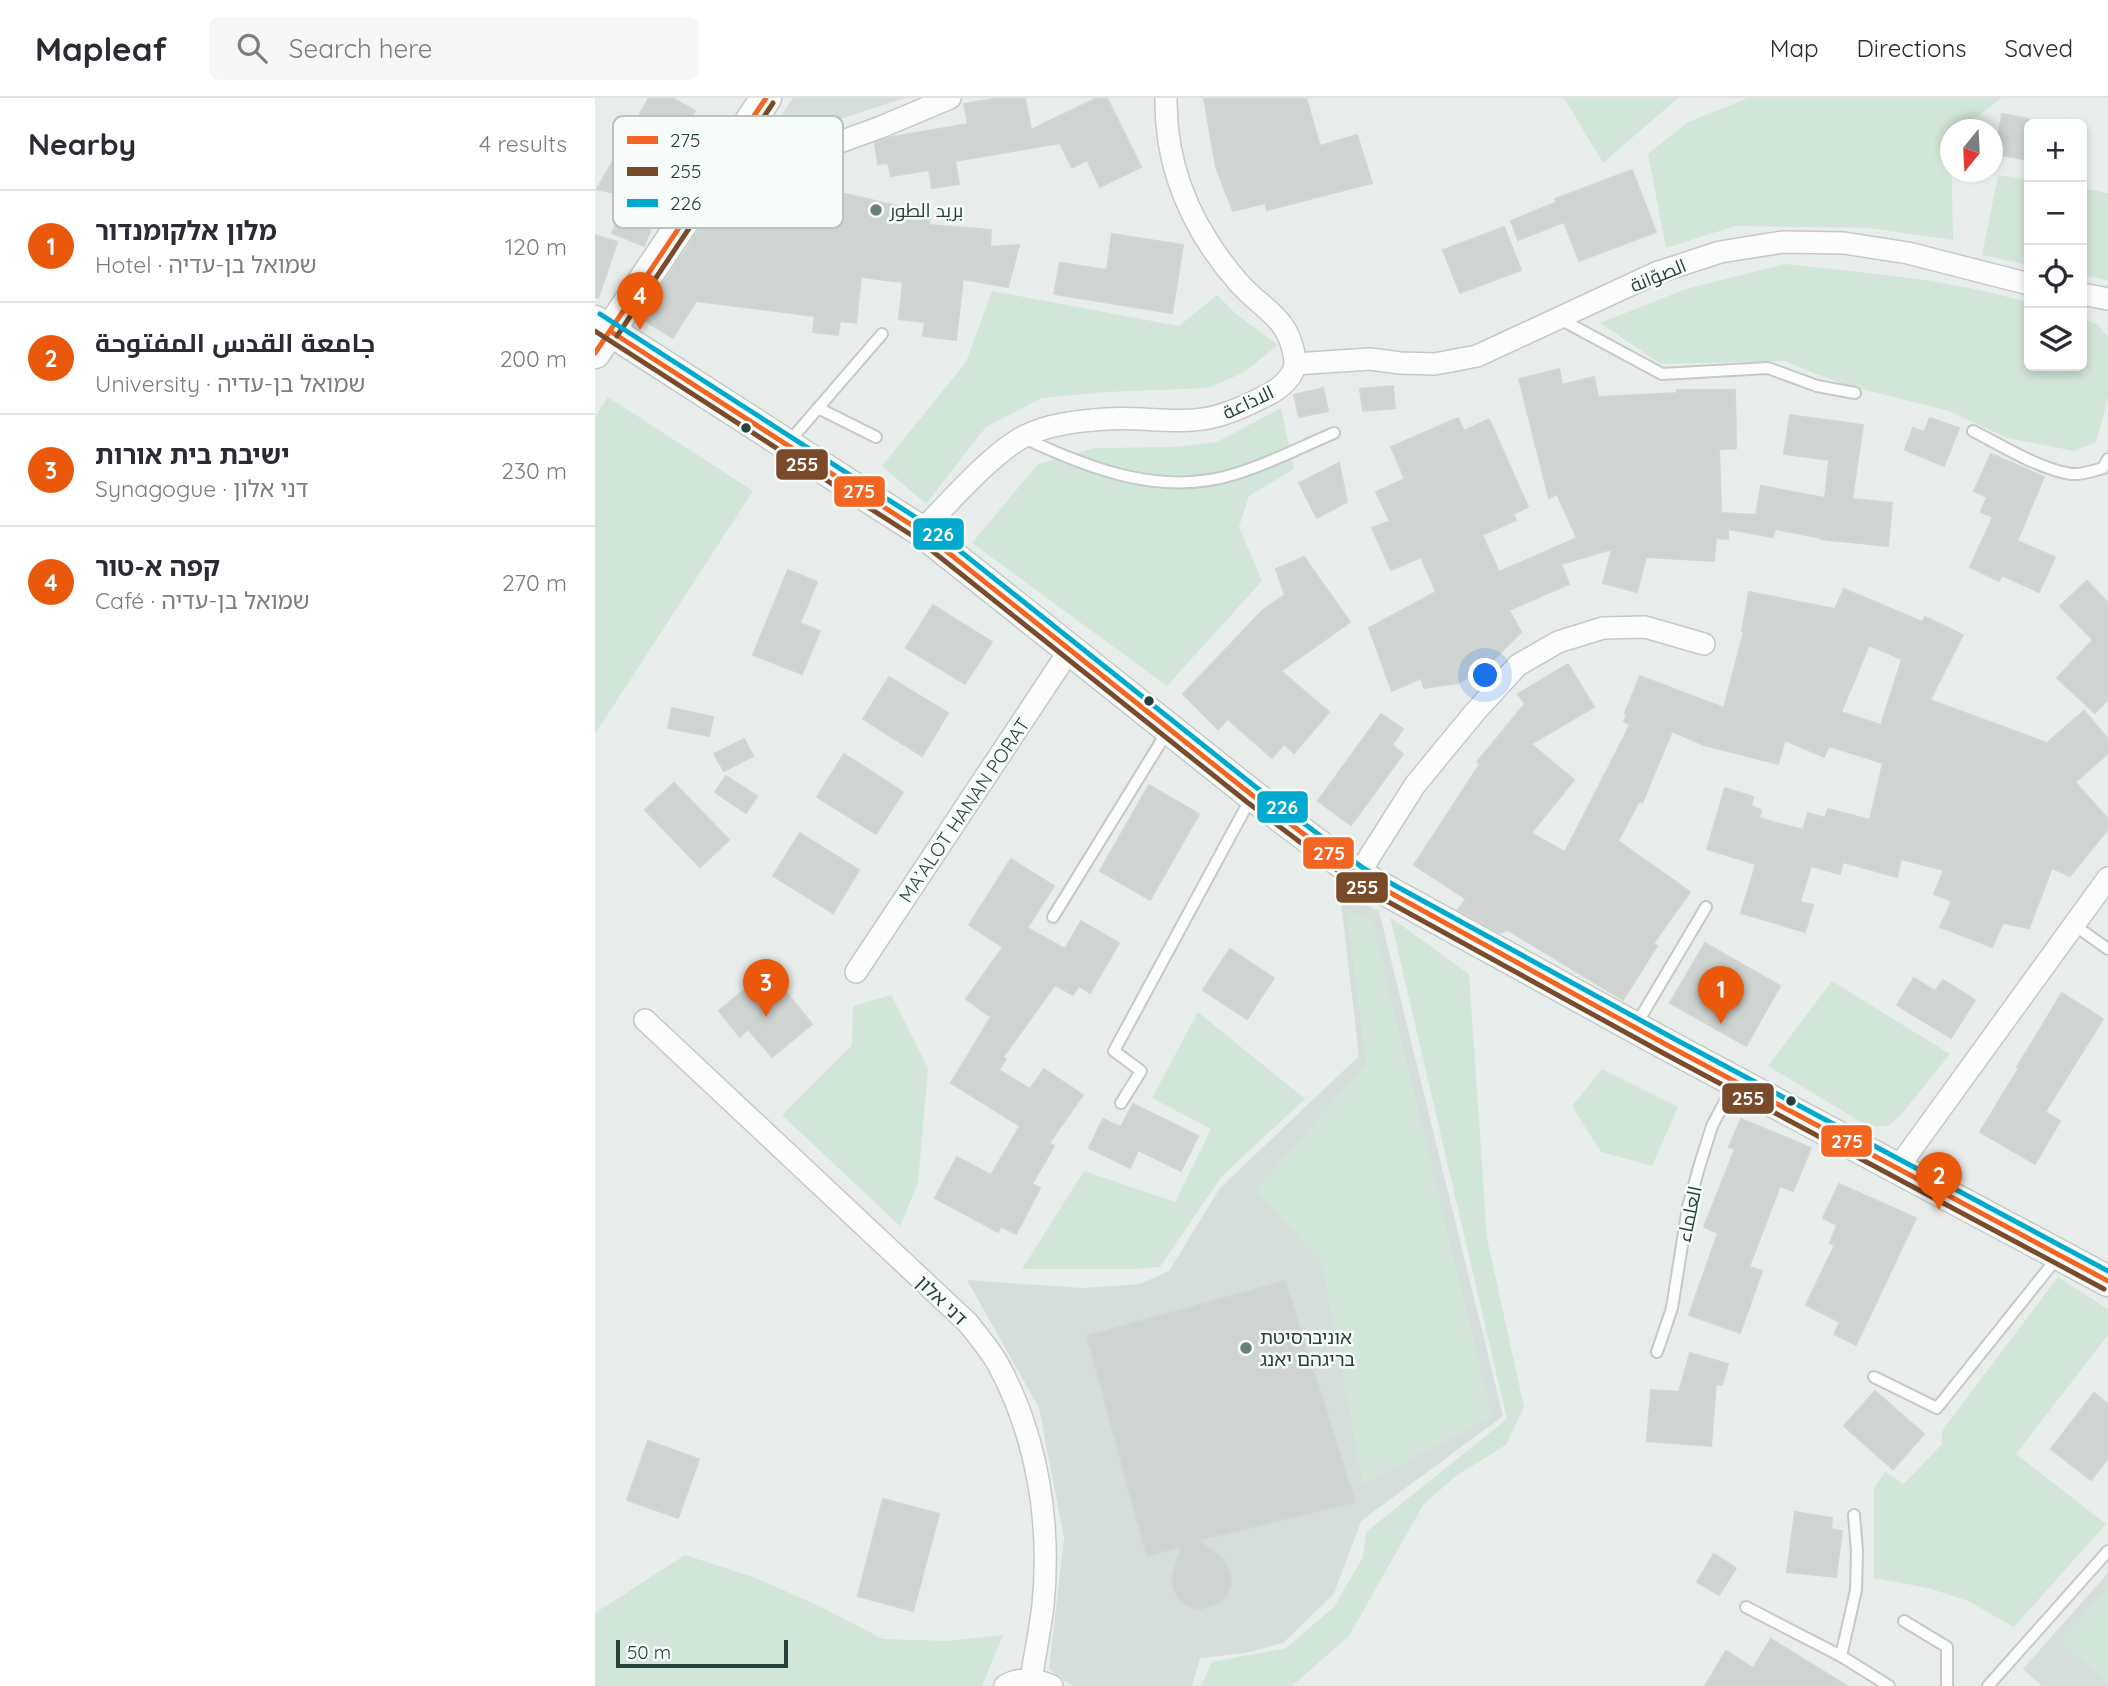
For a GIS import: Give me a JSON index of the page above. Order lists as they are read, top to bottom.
{
  "streets": {
    "street": [
      "الصوّانة",
      "الاذاعة",
      "MA’ALOT HANAN PORAT",
      "דני אלון"
    ],
    "lane": ["العلماء"]
  },
  "crossings": [
    ["الصوّانة", "الاذاعة"]
  ],
  "places": ["بريد الطور", "אוניברסיטת בריגהם יאנג"],
  "lines": ["transit line 275", "transit line 255", "transit line 226"],
  "legend": ["275", "255", "226"],
  "scale_bar": "50 m",
  "north": "bottom",
  "page": {
    "header": "Mapleaf",
    "search": "Search here",
    "nav": ["Map", "Directions", "Saved"],
    "heading": ["Nearby", "4 results"],
    "map_buttons": ["+", "−"],
    "list": [
      {
        "mark": "1",
        "name": "מלון אלקומנדור",
        "note": "Hotel · שמואל בן-עדיה",
        "value": "120 m"
      },
      {
        "mark": "2",
        "name": "جامعة القدس المفتوحة",
        "note": "University · שמואל בן-עדיה",
        "value": "200 m"
      },
      {
        "mark": "3",
        "name": "ישיבת בית אורות",
        "note": "Synagogue · דני אלון",
        "value": "230 m"
      },
      {
        "mark": "4",
        "name": "קפה א-טור",
        "note": "Café · שמואל בן-עדיה",
        "value": "270 m"
      }
    ],
    "pins": [
      "4",
      "3",
      "1",
      "2"
    ],
    "scale": "50 m"
  }
}
